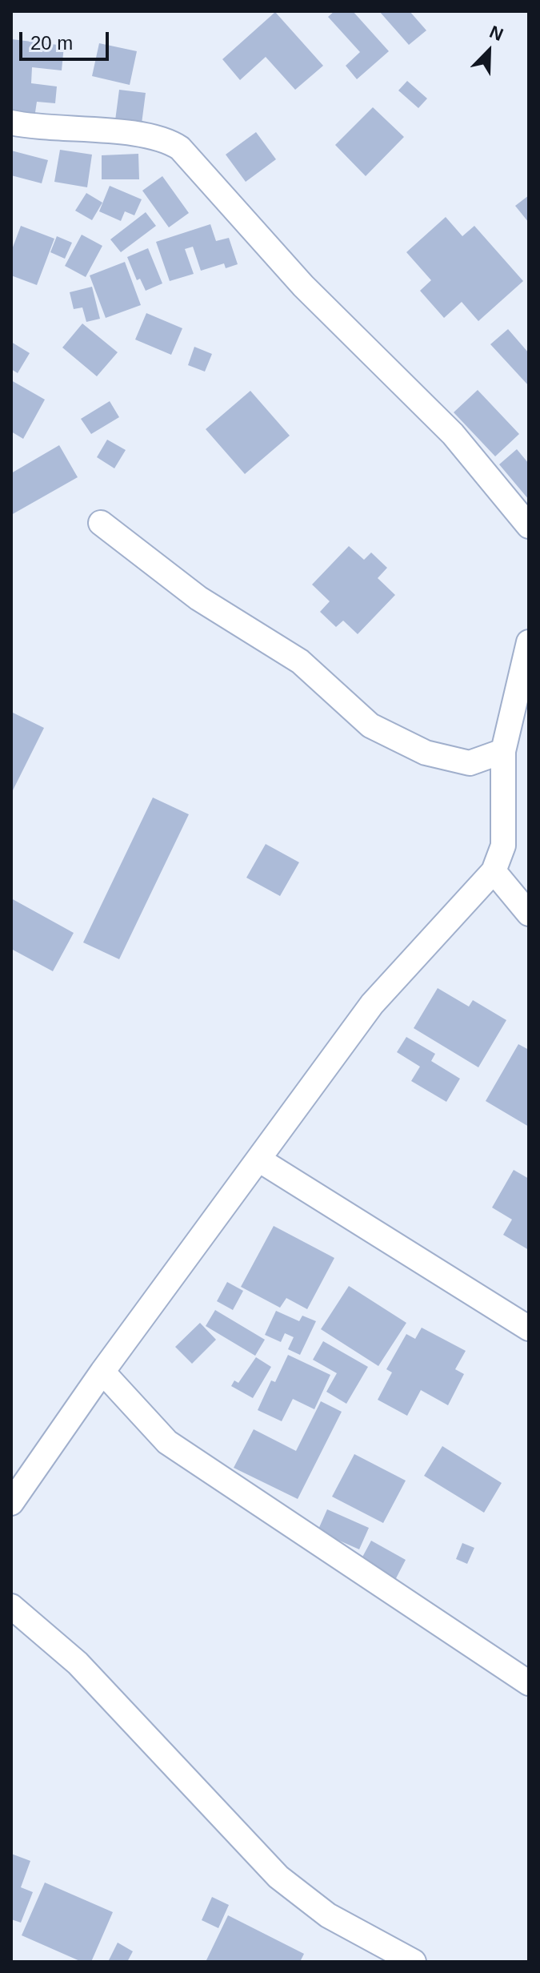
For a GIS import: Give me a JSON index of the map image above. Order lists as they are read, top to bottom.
{
  "scale_bar": "20 m",
  "north": "top right"
}
